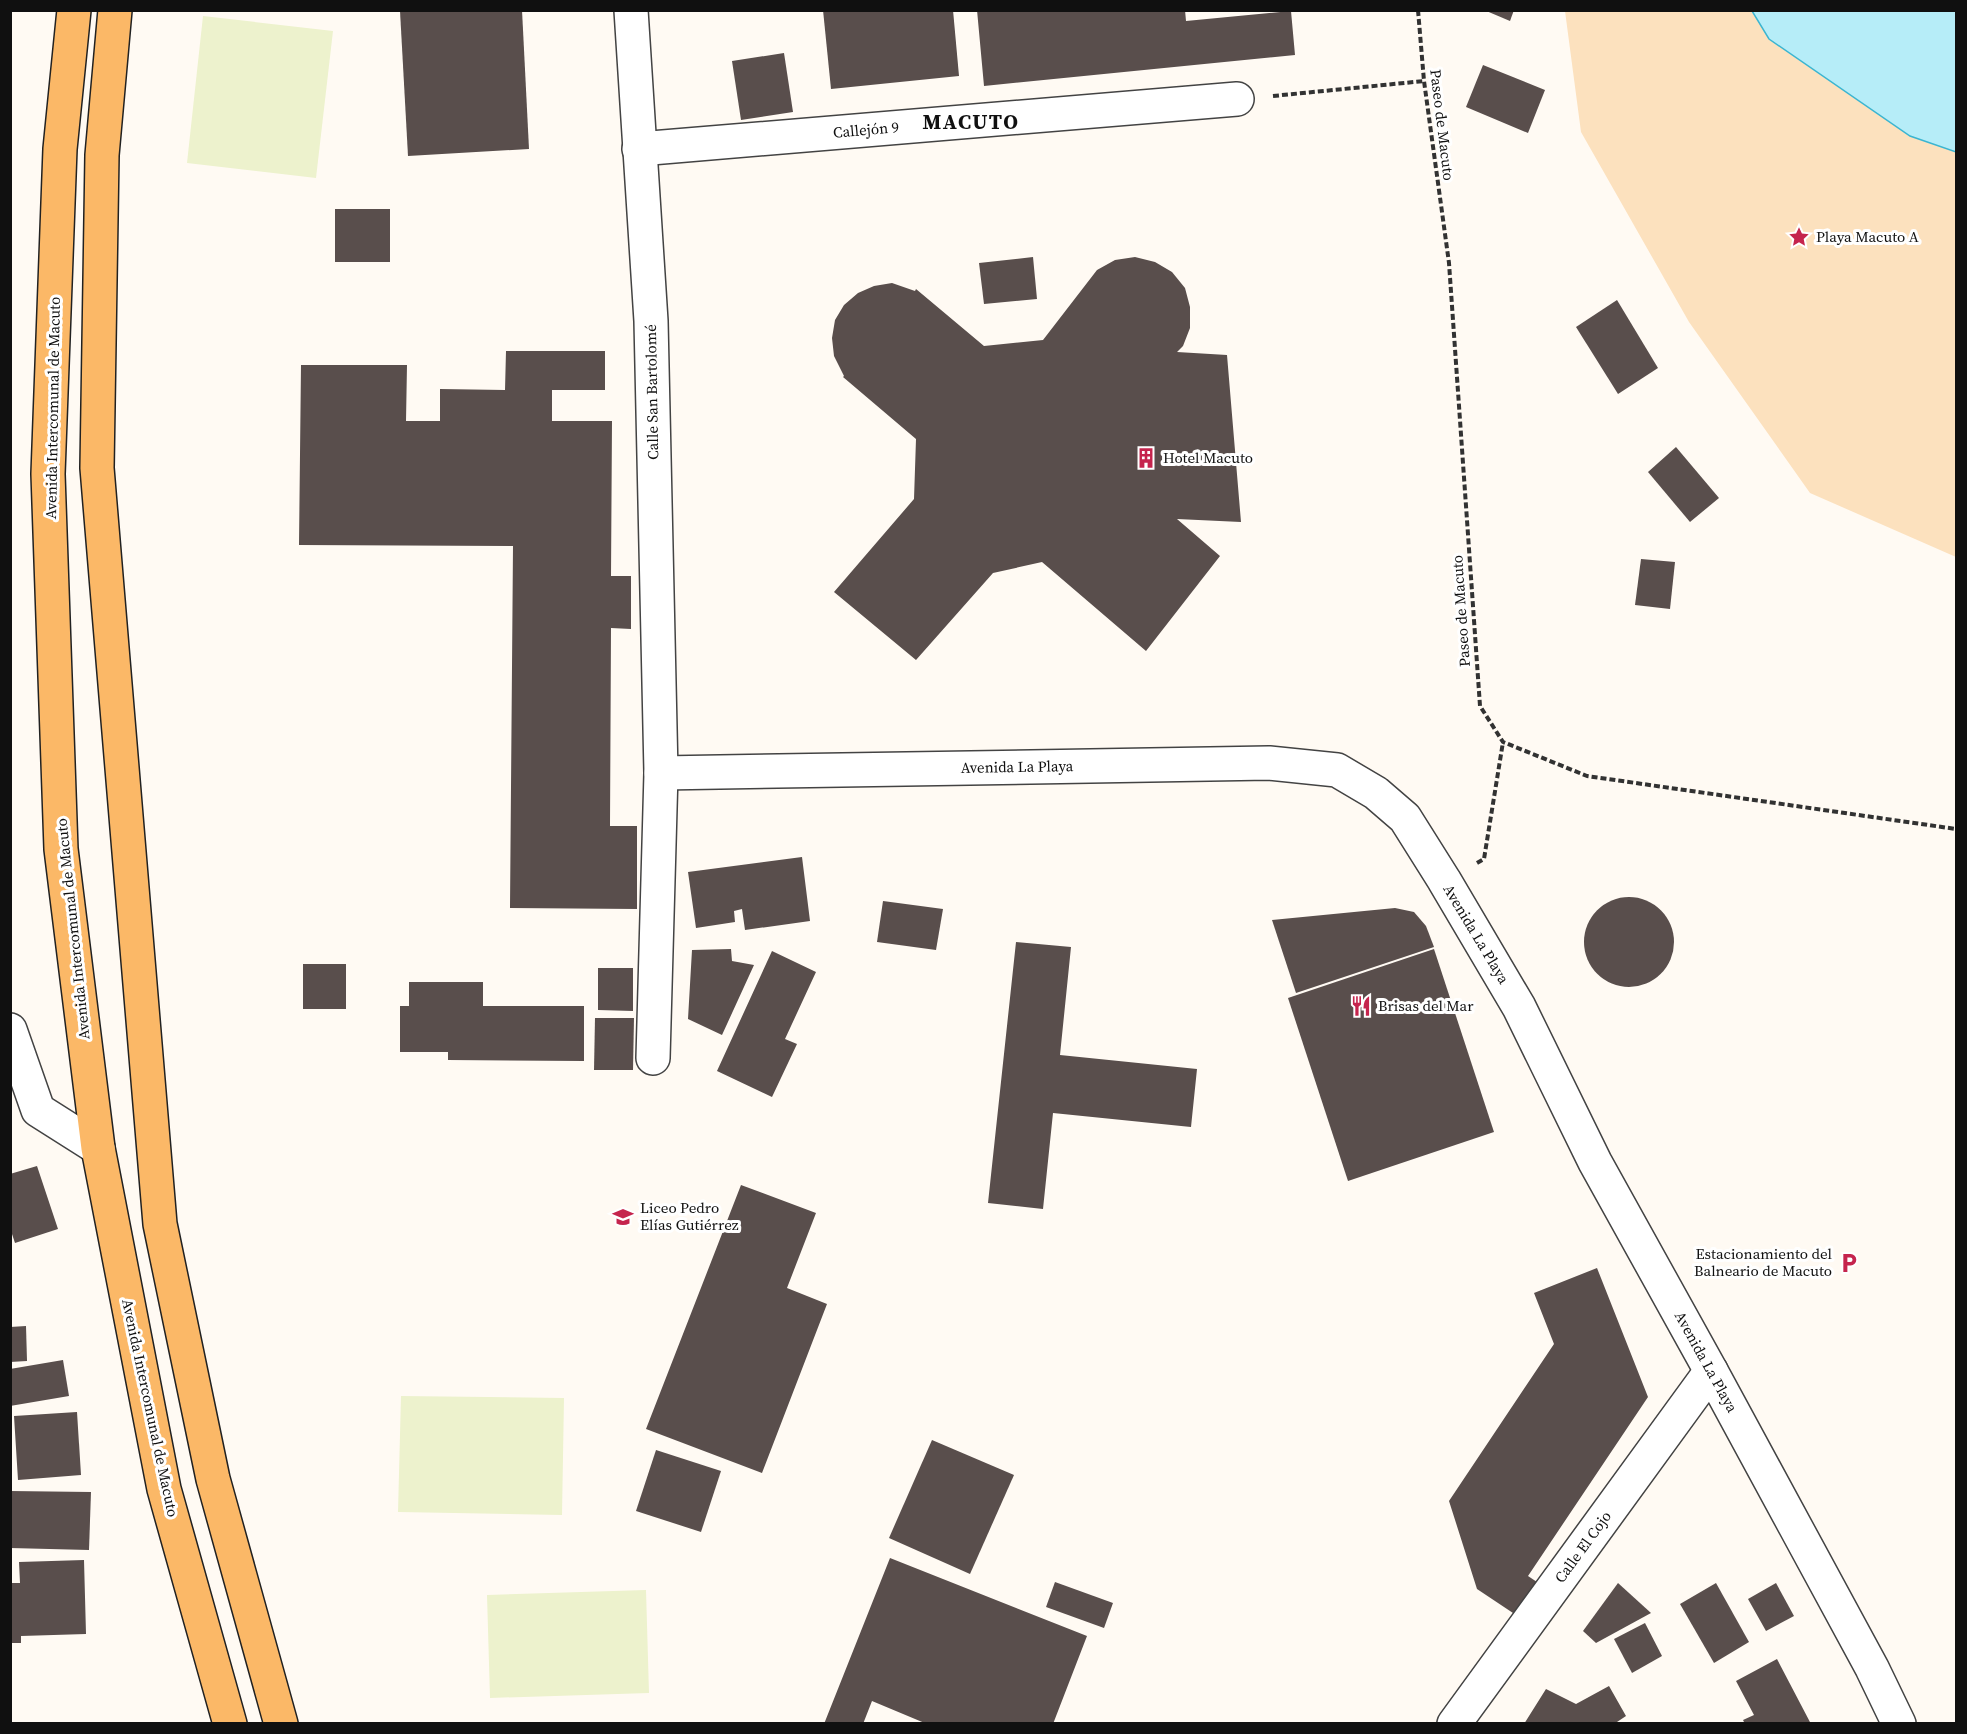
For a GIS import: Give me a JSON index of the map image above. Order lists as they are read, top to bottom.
{
  "streets": {
    "main road": ["Avenida Intercomunal de Macuto"],
    "street": [
      "Callejón 9",
      "Calle San Bartolomé",
      "Avenida La Playa",
      "Calle El Cojo"
    ],
    "path": ["Paseo de Macuto"]
  },
  "crossings": [
    ["Callejón 9", "Calle San Bartolomé"],
    ["Calle San Bartolomé", "Avenida La Playa"],
    ["Avenida La Playa", "Calle El Cojo"]
  ],
  "districts": ["MACUTO"],
  "places": {
    "place": ["Playa Macuto A"],
    "building": ["Hotel Macuto"],
    "restaurant": ["Brisas del Mar"],
    "school or university": ["Liceo Pedro Elías Gutiérrez"],
    "parking": ["Estacionamiento del Balneario de Macuto"]
  }
}
